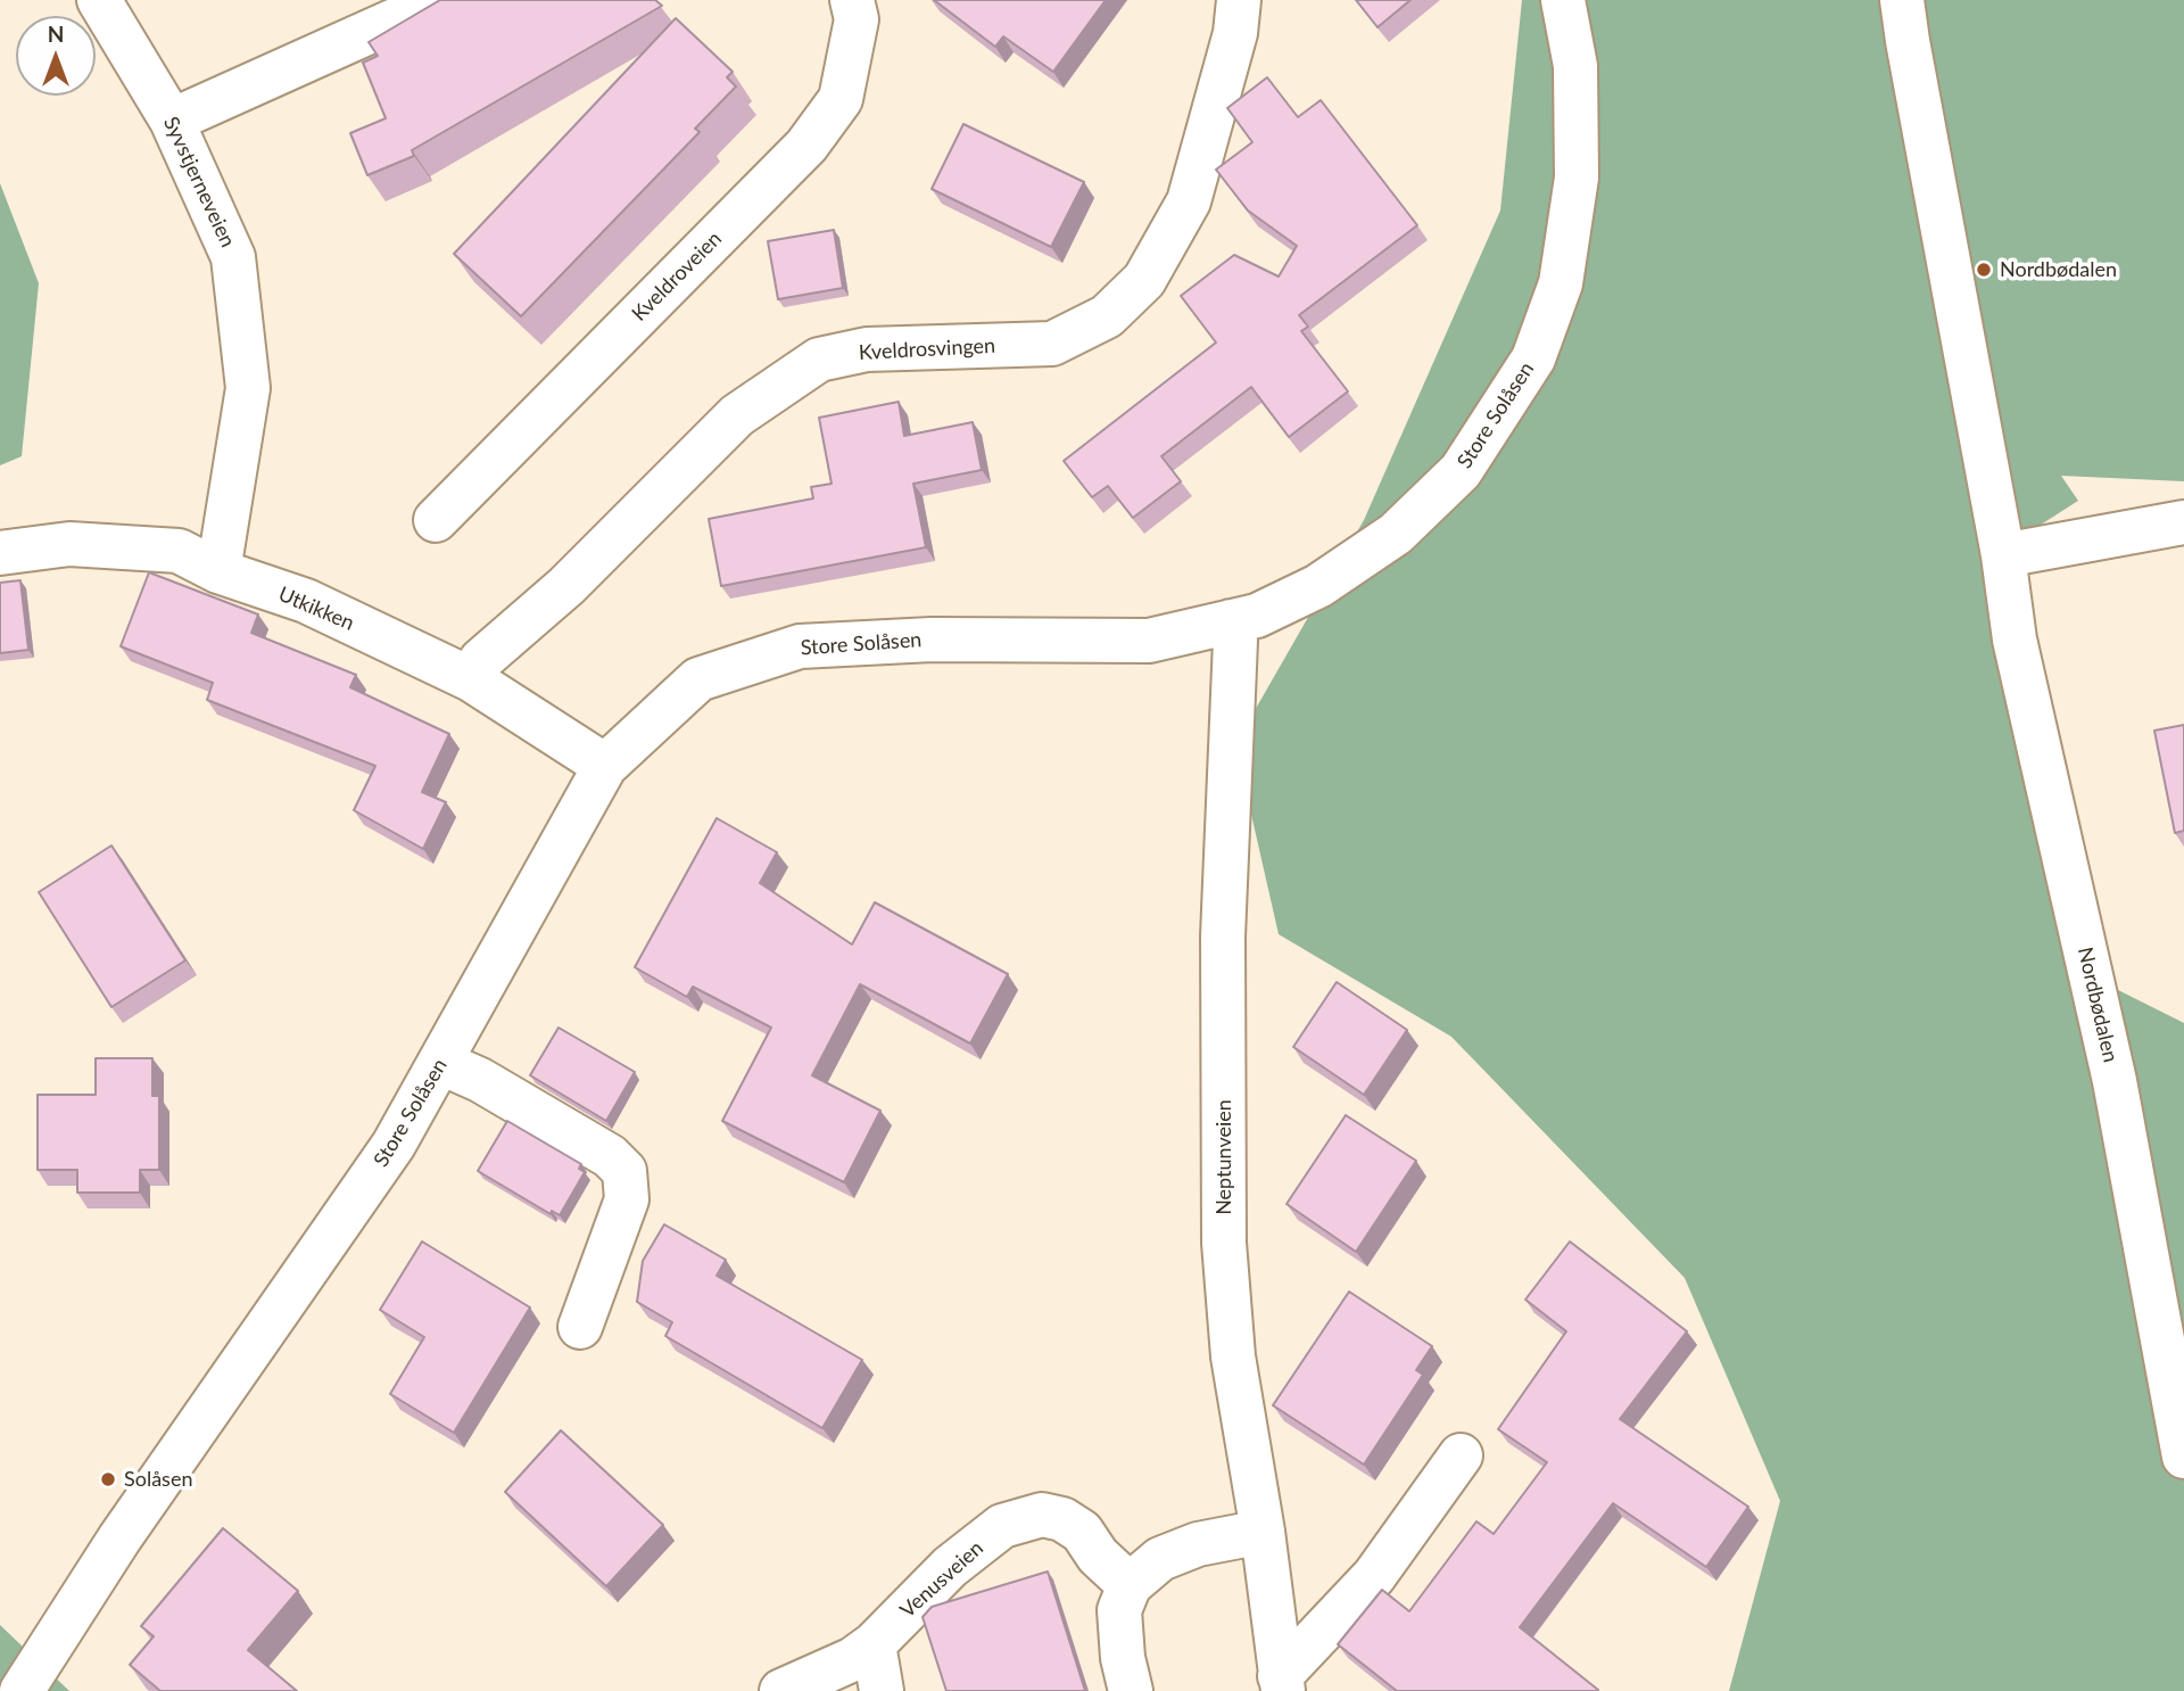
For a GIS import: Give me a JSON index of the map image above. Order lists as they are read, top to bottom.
{
  "streets": {
    "street": [
      "Syvstjerneveien",
      "Kveldroveien",
      "Kveldrosvingen",
      "Store Solåsen",
      "Utkikken",
      "Nordbødalen",
      "Neptunveien",
      "Venusveien"
    ]
  },
  "crossings": [
    ["Syvstjerneveien", "Utkikken"],
    ["Kveldrosvingen", "Utkikken"],
    ["Store Solåsen", "Utkikken"],
    ["Store Solåsen", "Neptunveien"]
  ],
  "places": ["Nordbødalen", "Solåsen"],
  "north": "top"
}
